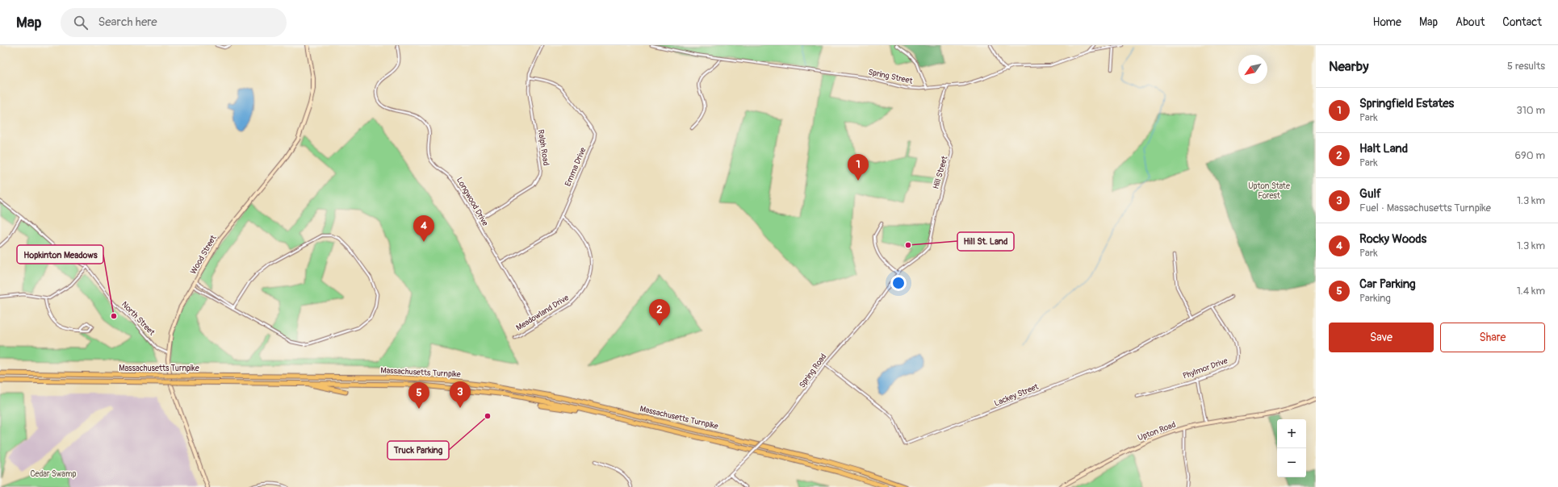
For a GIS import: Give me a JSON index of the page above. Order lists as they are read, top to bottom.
{
  "streets": {
    "highway": ["Massachusetts Turnpike"],
    "main road": ["Wood Street", "Upton Road"],
    "street": [
      "Spring Street",
      "Ralph Road",
      "Emma Drive",
      "Hill Street",
      "Longwood Drive",
      "Meadowland Drive",
      "North Street",
      "Phylmor Drive",
      "Spring Road",
      "Lackey Street"
    ]
  },
  "crossings": [
    ["Spring Street", "Hill Street"],
    ["Ralph Road", "Emma Drive"],
    ["Ralph Road", "Longwood Drive"],
    ["Emma Drive", "Longwood Drive"],
    ["Emma Drive", "Meadowland Drive"],
    ["Hill Street", "Spring Road"],
    ["Longwood Drive", "Meadowland Drive"],
    ["Wood Street", "North Street"],
    ["Phylmor Drive", "Lackey Street"],
    ["Spring Road", "Lackey Street"]
  ],
  "parks": ["Upton State Forest", "Cedar Swamp"],
  "places": ["Hill St. Land", "Hopkinton Meadows", "Truck Parking"],
  "north": "bottom left",
  "page": {
    "header": "Map",
    "search": "Search here",
    "nav": [
      "Home",
      "Map",
      "About",
      "Contact"
    ],
    "heading": ["Nearby", "5 results"],
    "list": [
      {
        "mark": "1",
        "name": "Springfield Estates",
        "note": "Park",
        "value": "310 m"
      },
      {
        "mark": "2",
        "name": "Halt Land",
        "note": "Park",
        "value": "690 m"
      },
      {
        "mark": "3",
        "name": "Gulf",
        "note": "Fuel · Massachusetts Turnpike",
        "value": "1.3 km"
      },
      {
        "mark": "4",
        "name": "Rocky Woods",
        "note": "Park",
        "value": "1.3 km"
      },
      {
        "mark": "5",
        "name": "Car Parking",
        "note": "Parking",
        "value": "1.4 km"
      }
    ],
    "pins": [
      "1",
      "4",
      "2",
      "3",
      "5"
    ],
    "buttons": ["Save", "Share"],
    "map_buttons": ["+", "−"]
  }
}
